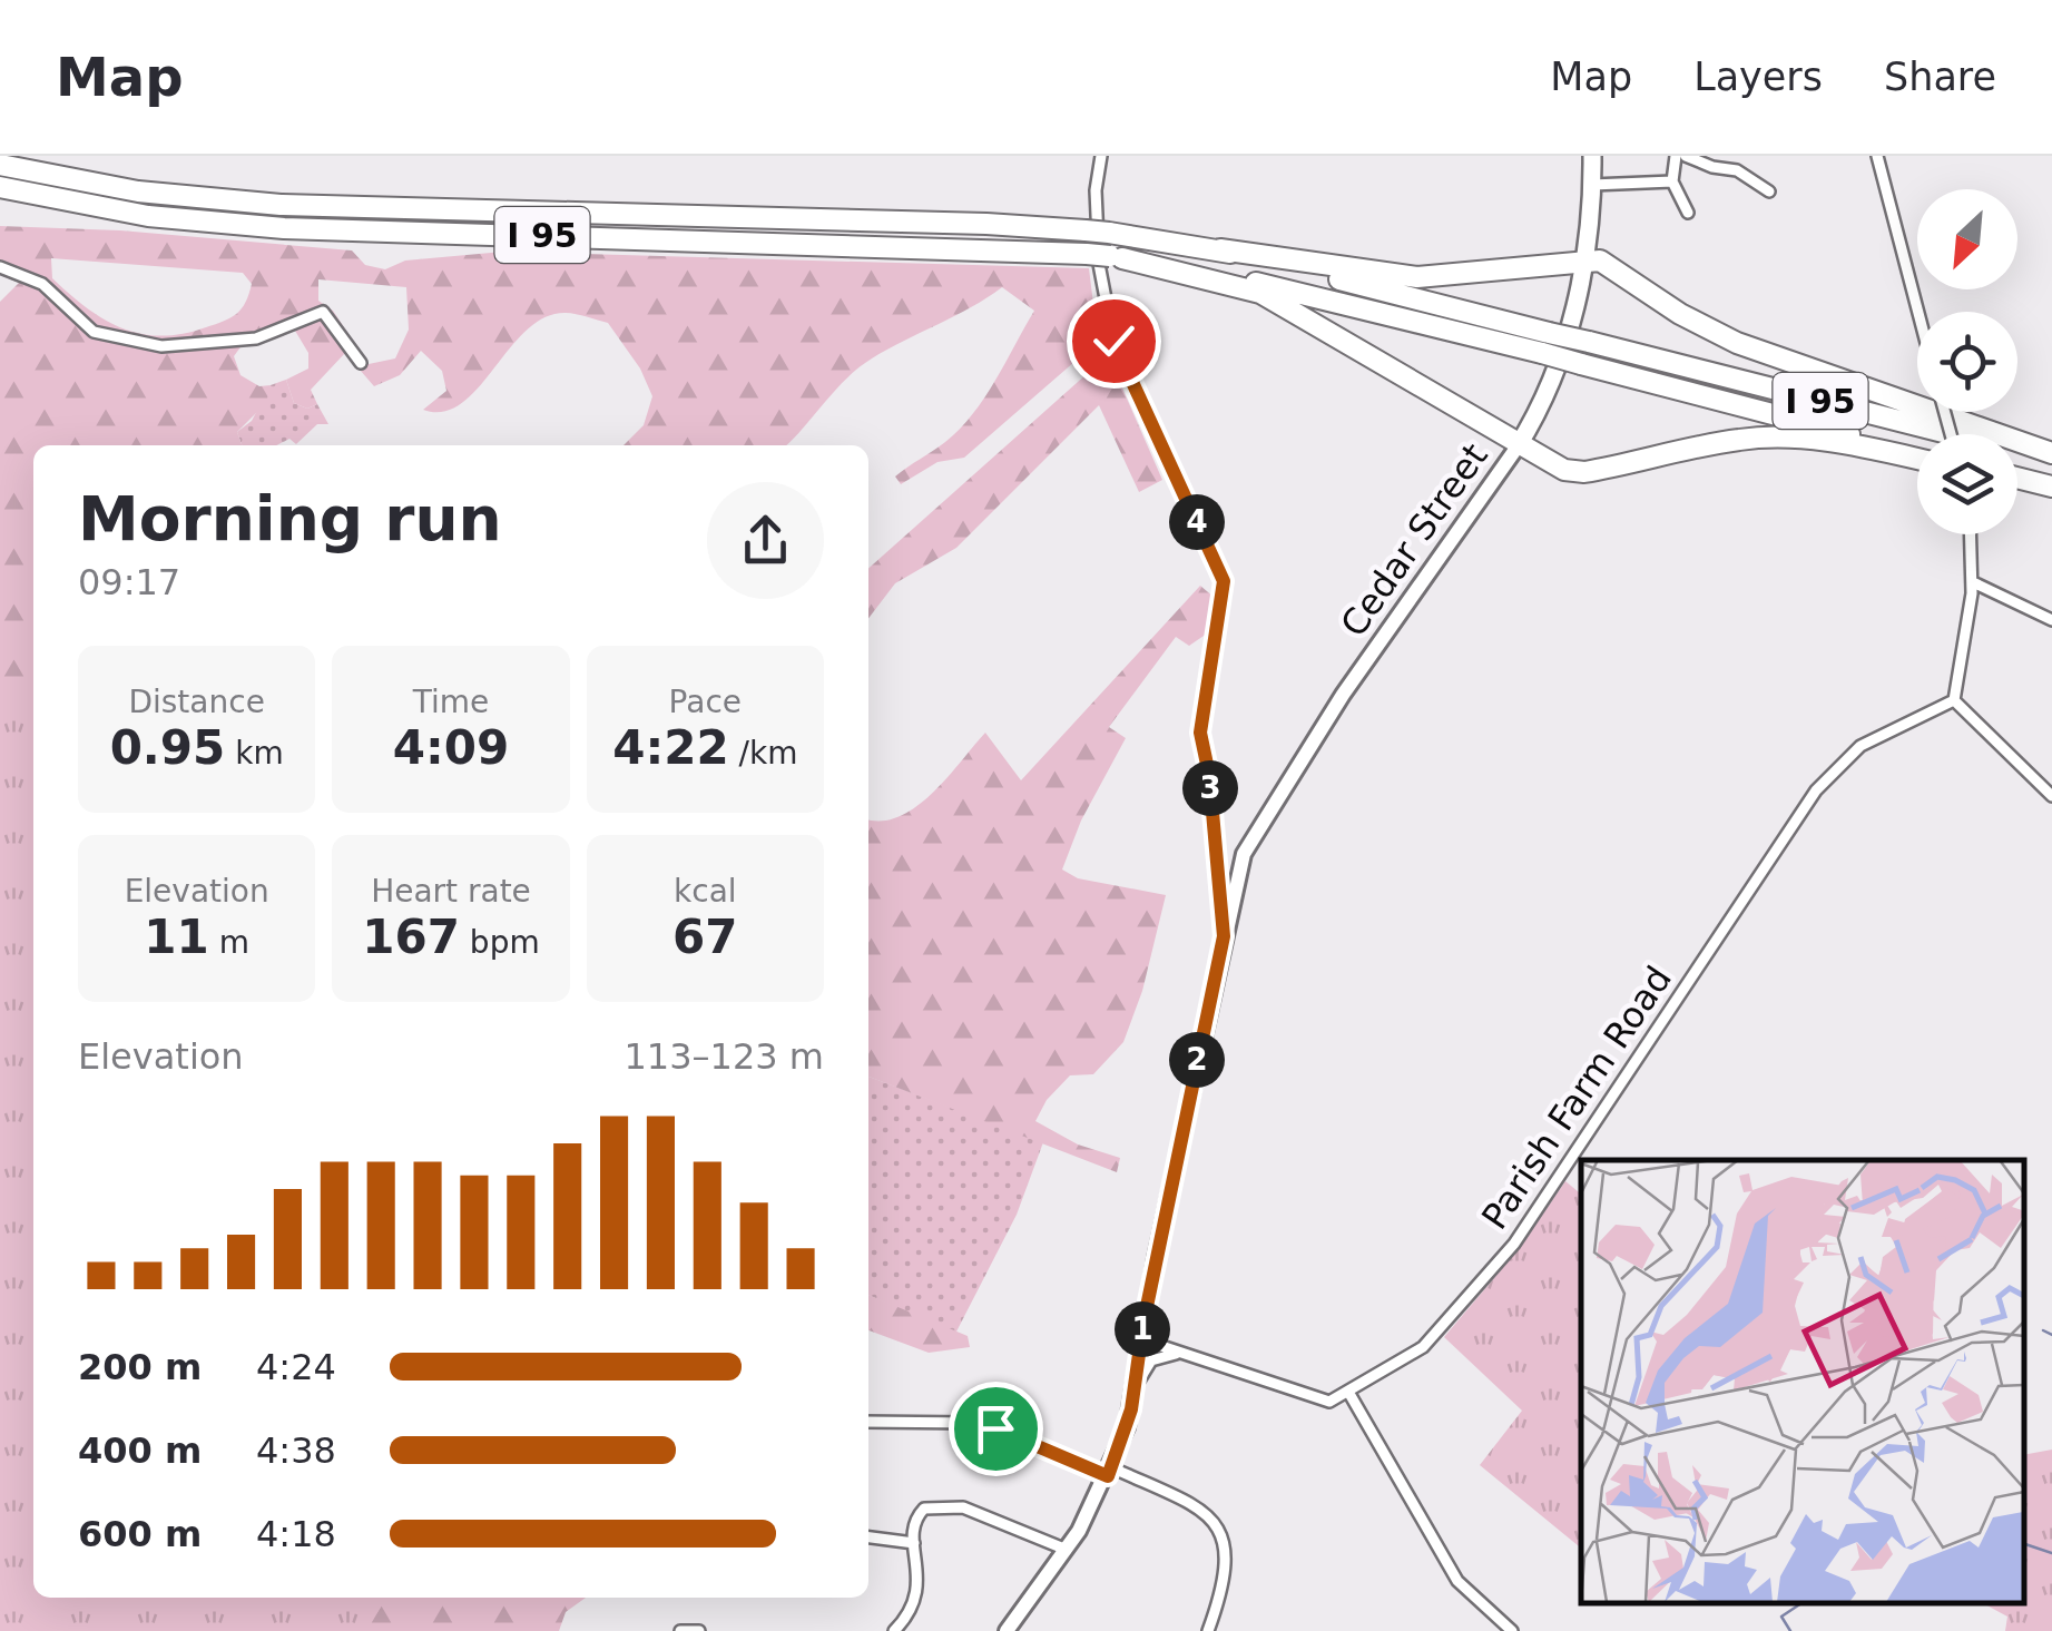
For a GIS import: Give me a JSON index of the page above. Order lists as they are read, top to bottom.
{
  "streets": {
    "highway": ["I 95"],
    "main road": ["Cedar Street"],
    "street": ["Parish Farm Road"]
  },
  "crossings": [
    ["Cedar Street", "Parish Farm Road"]
  ],
  "north": "bottom left",
  "page": {
    "header": "Map",
    "nav": ["Map", "Layers", "Share"],
    "heading": ["Morning run", "09:17"],
    "pins": [
      "4",
      "3",
      "2",
      "1"
    ],
    "stats": [
      ["Distance", "0.95 km"],
      ["Time", "4:09"],
      ["Pace", "4:22 /km"],
      ["Elevation", "11 m"],
      ["Heart rate", "167 bpm"],
      ["kcal", "67"]
    ],
    "chart": ["Elevation", "113–123 m"],
    "list": [
      {
        "name": "200 m",
        "note": "4:24"
      },
      {
        "name": "400 m",
        "note": "4:38"
      },
      {
        "name": "600 m",
        "note": "4:18"
      }
    ]
  }
}
